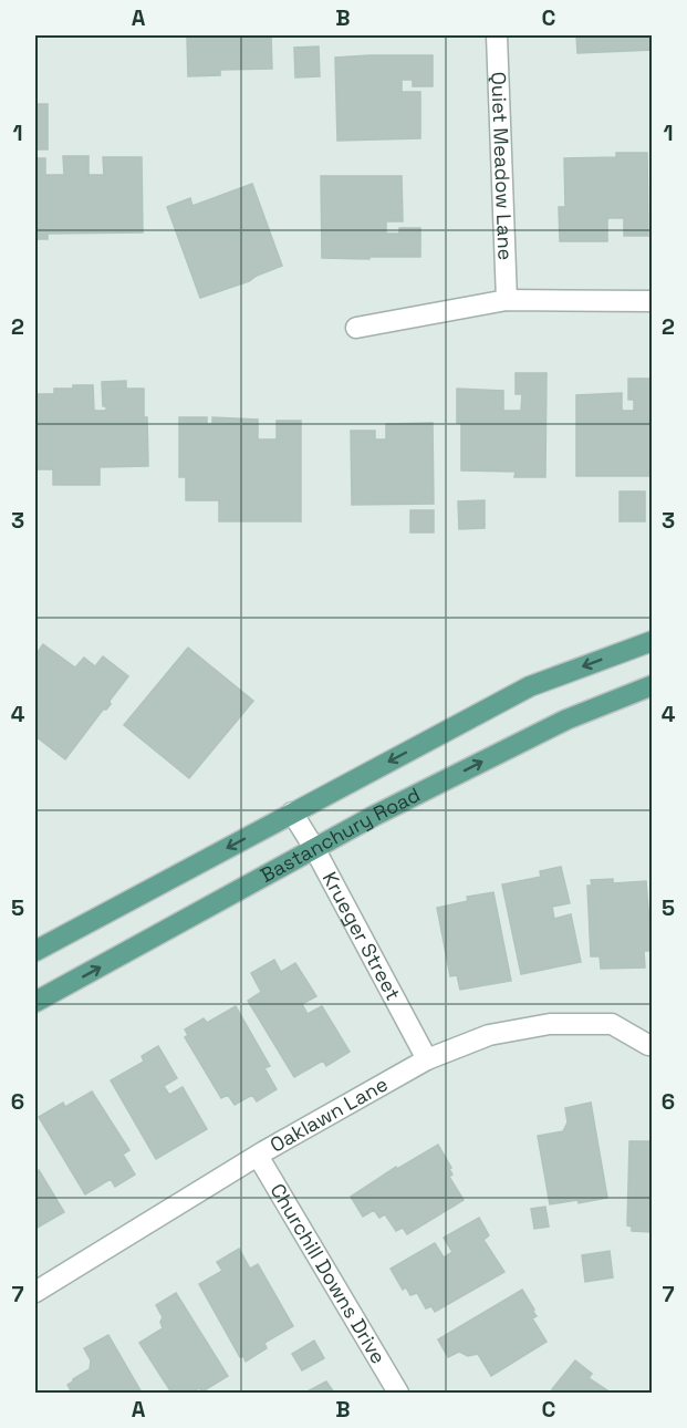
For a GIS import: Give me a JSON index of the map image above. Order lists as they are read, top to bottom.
{
  "streets": {
    "main road": ["Bastanchury Road"],
    "street": [
      "Quiet Meadow Lane",
      "Krueger Street",
      "Oaklawn Lane",
      "Churchill Downs Drive"
    ]
  },
  "crossings": [
    ["Bastanchury Road", "Krueger Street"],
    ["Krueger Street", "Oaklawn Lane"],
    ["Oaklawn Lane", "Churchill Downs Drive"]
  ],
  "grid": {
    "columns": ["A", "B", "C"],
    "rows": [
      "1",
      "2",
      "3",
      "4",
      "5",
      "6",
      "7"
    ]
  }
}
